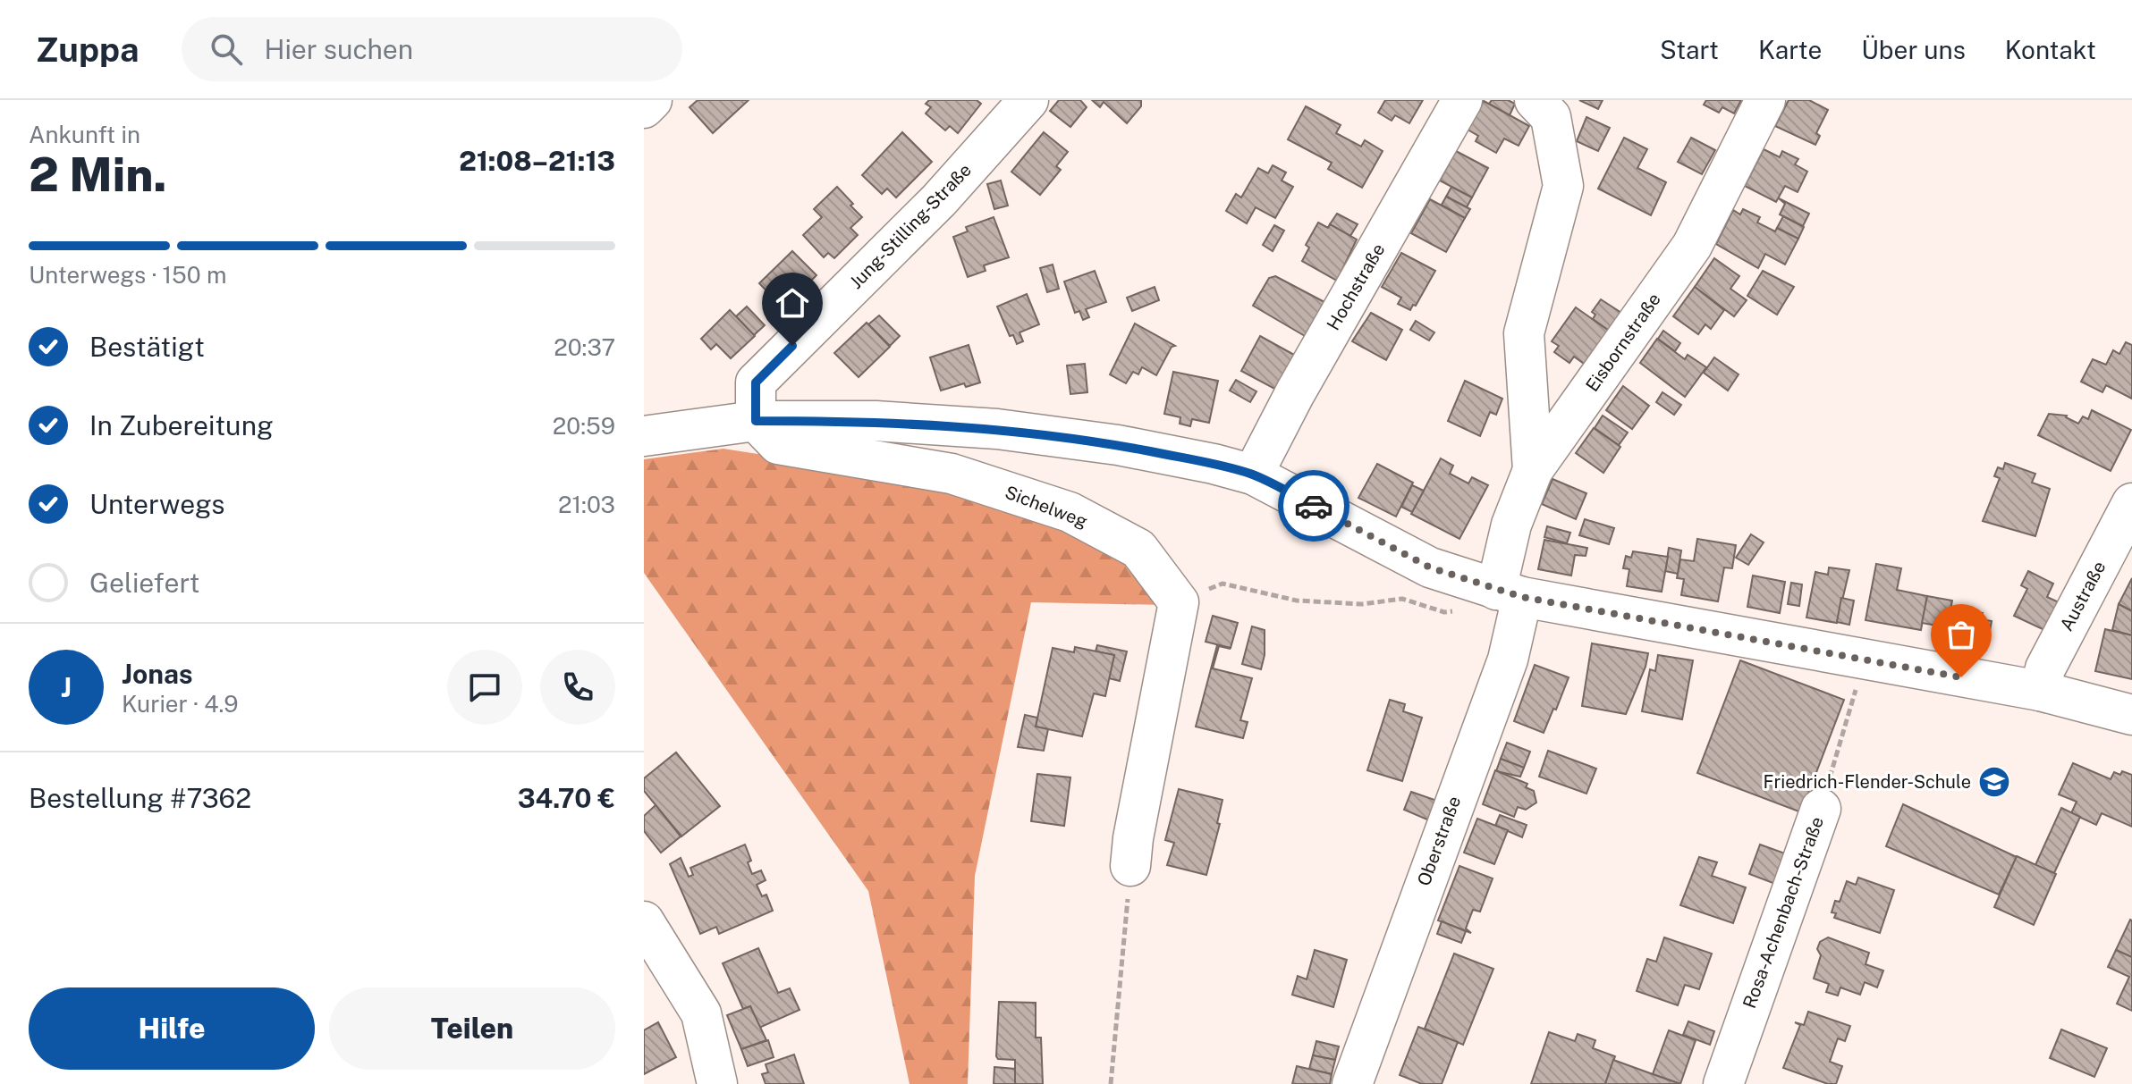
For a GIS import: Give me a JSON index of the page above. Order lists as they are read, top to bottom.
{
  "streets": {
    "street": [
      "Jung-Stilling-Straße",
      "Hochstraße",
      "Eisbornstraße",
      "Sichelweg",
      "Austraße",
      "Oberstraße",
      "Rosa-Achenbach-Straße"
    ]
  },
  "crossings": [
    ["Jung-Stilling-Straße", "Sichelweg"],
    ["Eisbornstraße", "Oberstraße"]
  ],
  "places": {
    "school or university": ["Friedrich-Flender-Schule"]
  },
  "page": {
    "header": "Zuppa",
    "search": "Hier suchen",
    "nav": [
      "Start",
      "Karte",
      "Über uns",
      "Kontakt"
    ],
    "heading": ["2 Min.", "Ankunft in", "21:08–21:13"],
    "panel": [
      "Jonas",
      "Kurier · 4.9",
      "Bestellung #7362",
      "34.70 €"
    ],
    "bar": "Unterwegs · 150 m",
    "list": [
      ["Bestätigt", "20:37"],
      ["In Zubereitung", "20:59"],
      ["Unterwegs", "21:03"],
      "Geliefert"
    ],
    "round": "J",
    "buttons": ["Hilfe", "Teilen"]
  }
}
